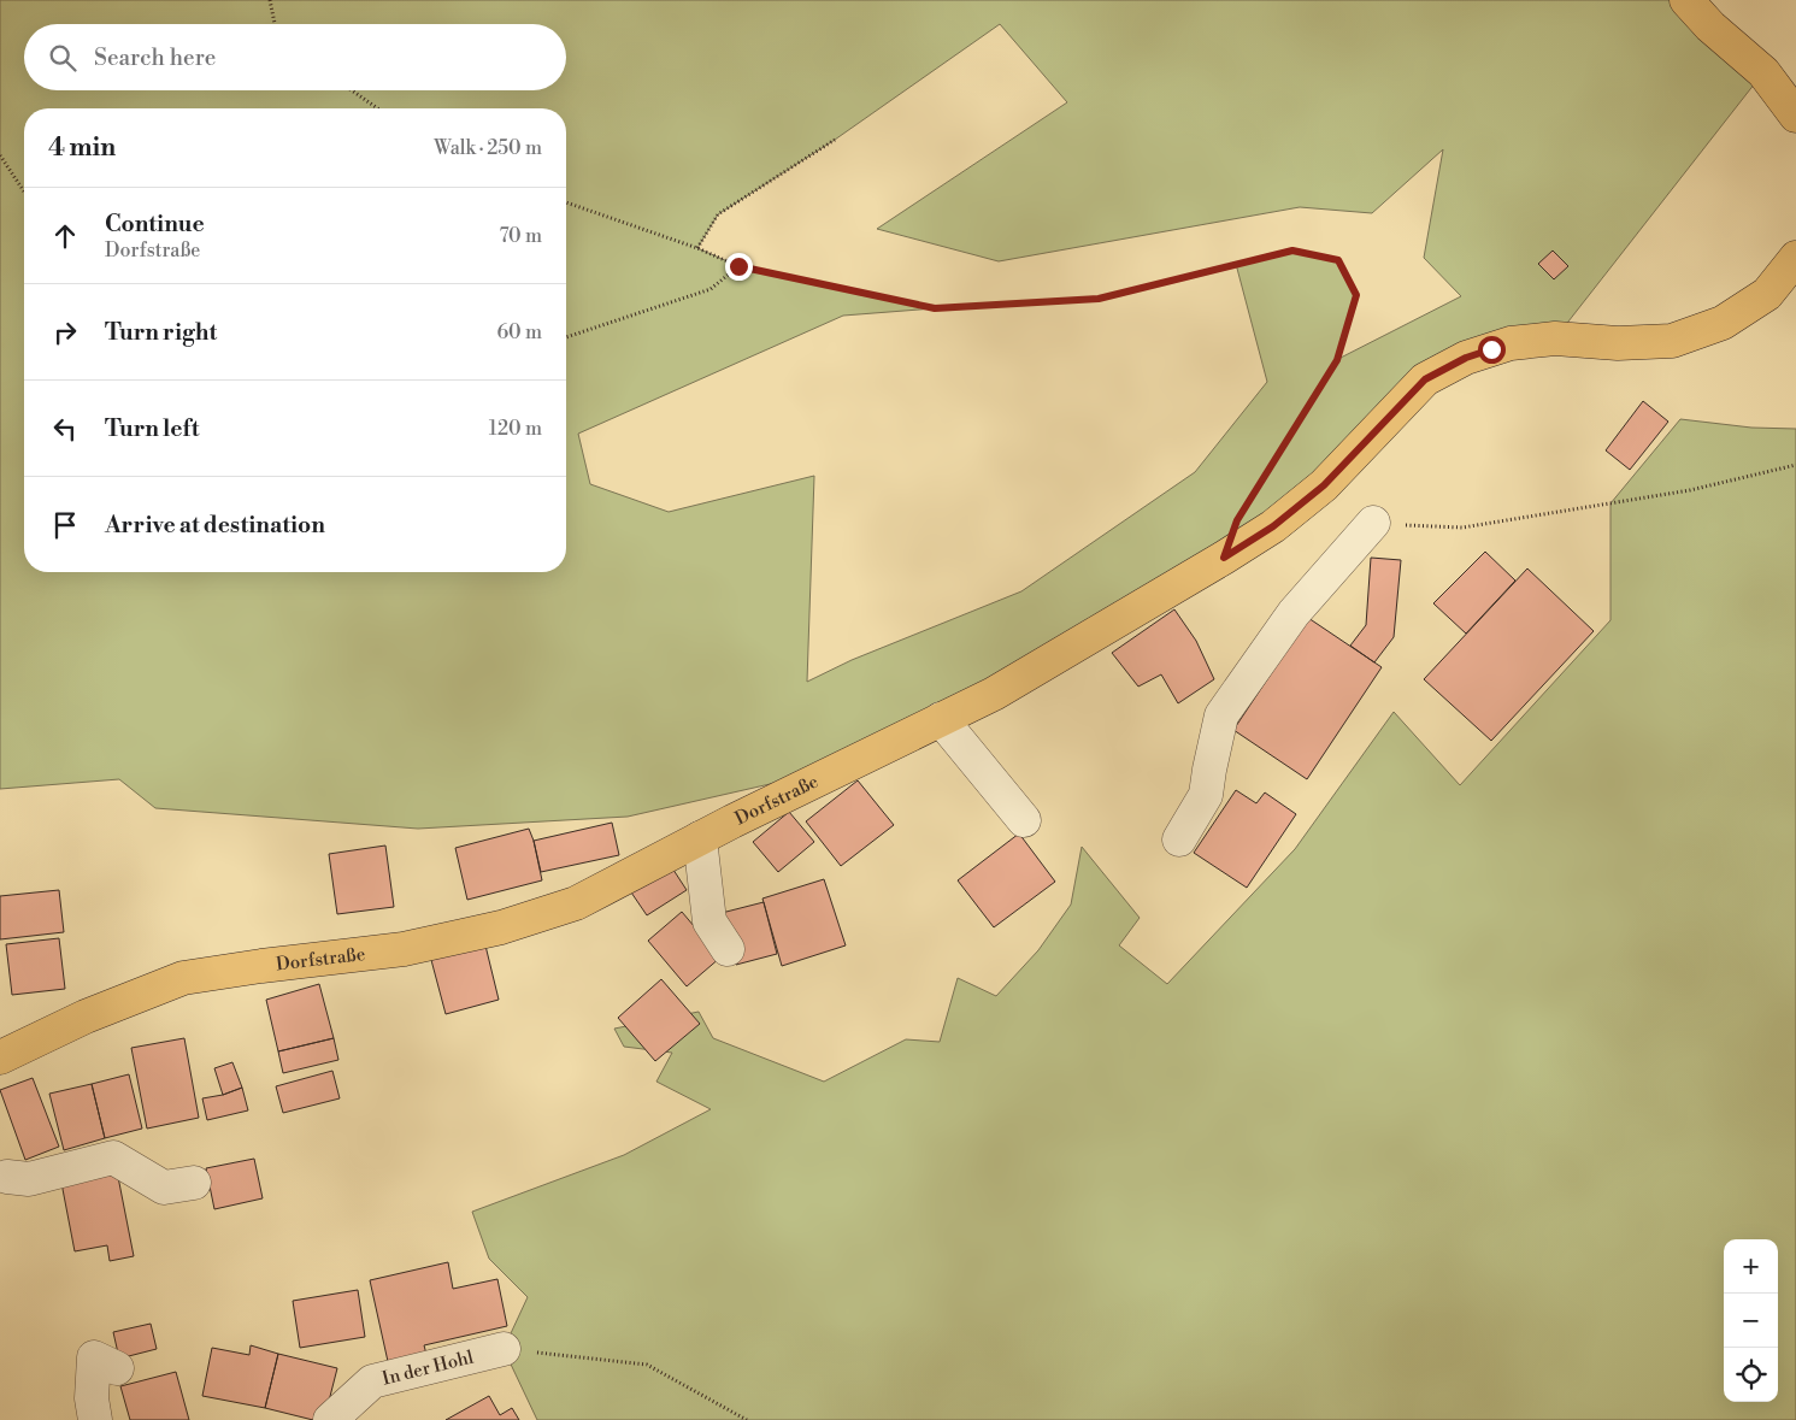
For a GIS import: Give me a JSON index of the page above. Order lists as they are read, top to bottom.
{
  "streets": {
    "main road": ["Dorfstraße"],
    "street": ["In der Hohl"]
  },
  "page": {
    "search": "Search here",
    "heading": ["4 min", "Walk · 250 m"],
    "list": [
      ["Continue", "Dorfstraße", "70 m"],
      ["Turn right", "60 m"],
      ["Turn left", "120 m"],
      "Arrive at destination"
    ],
    "map_buttons": ["+", "−"]
  }
}
